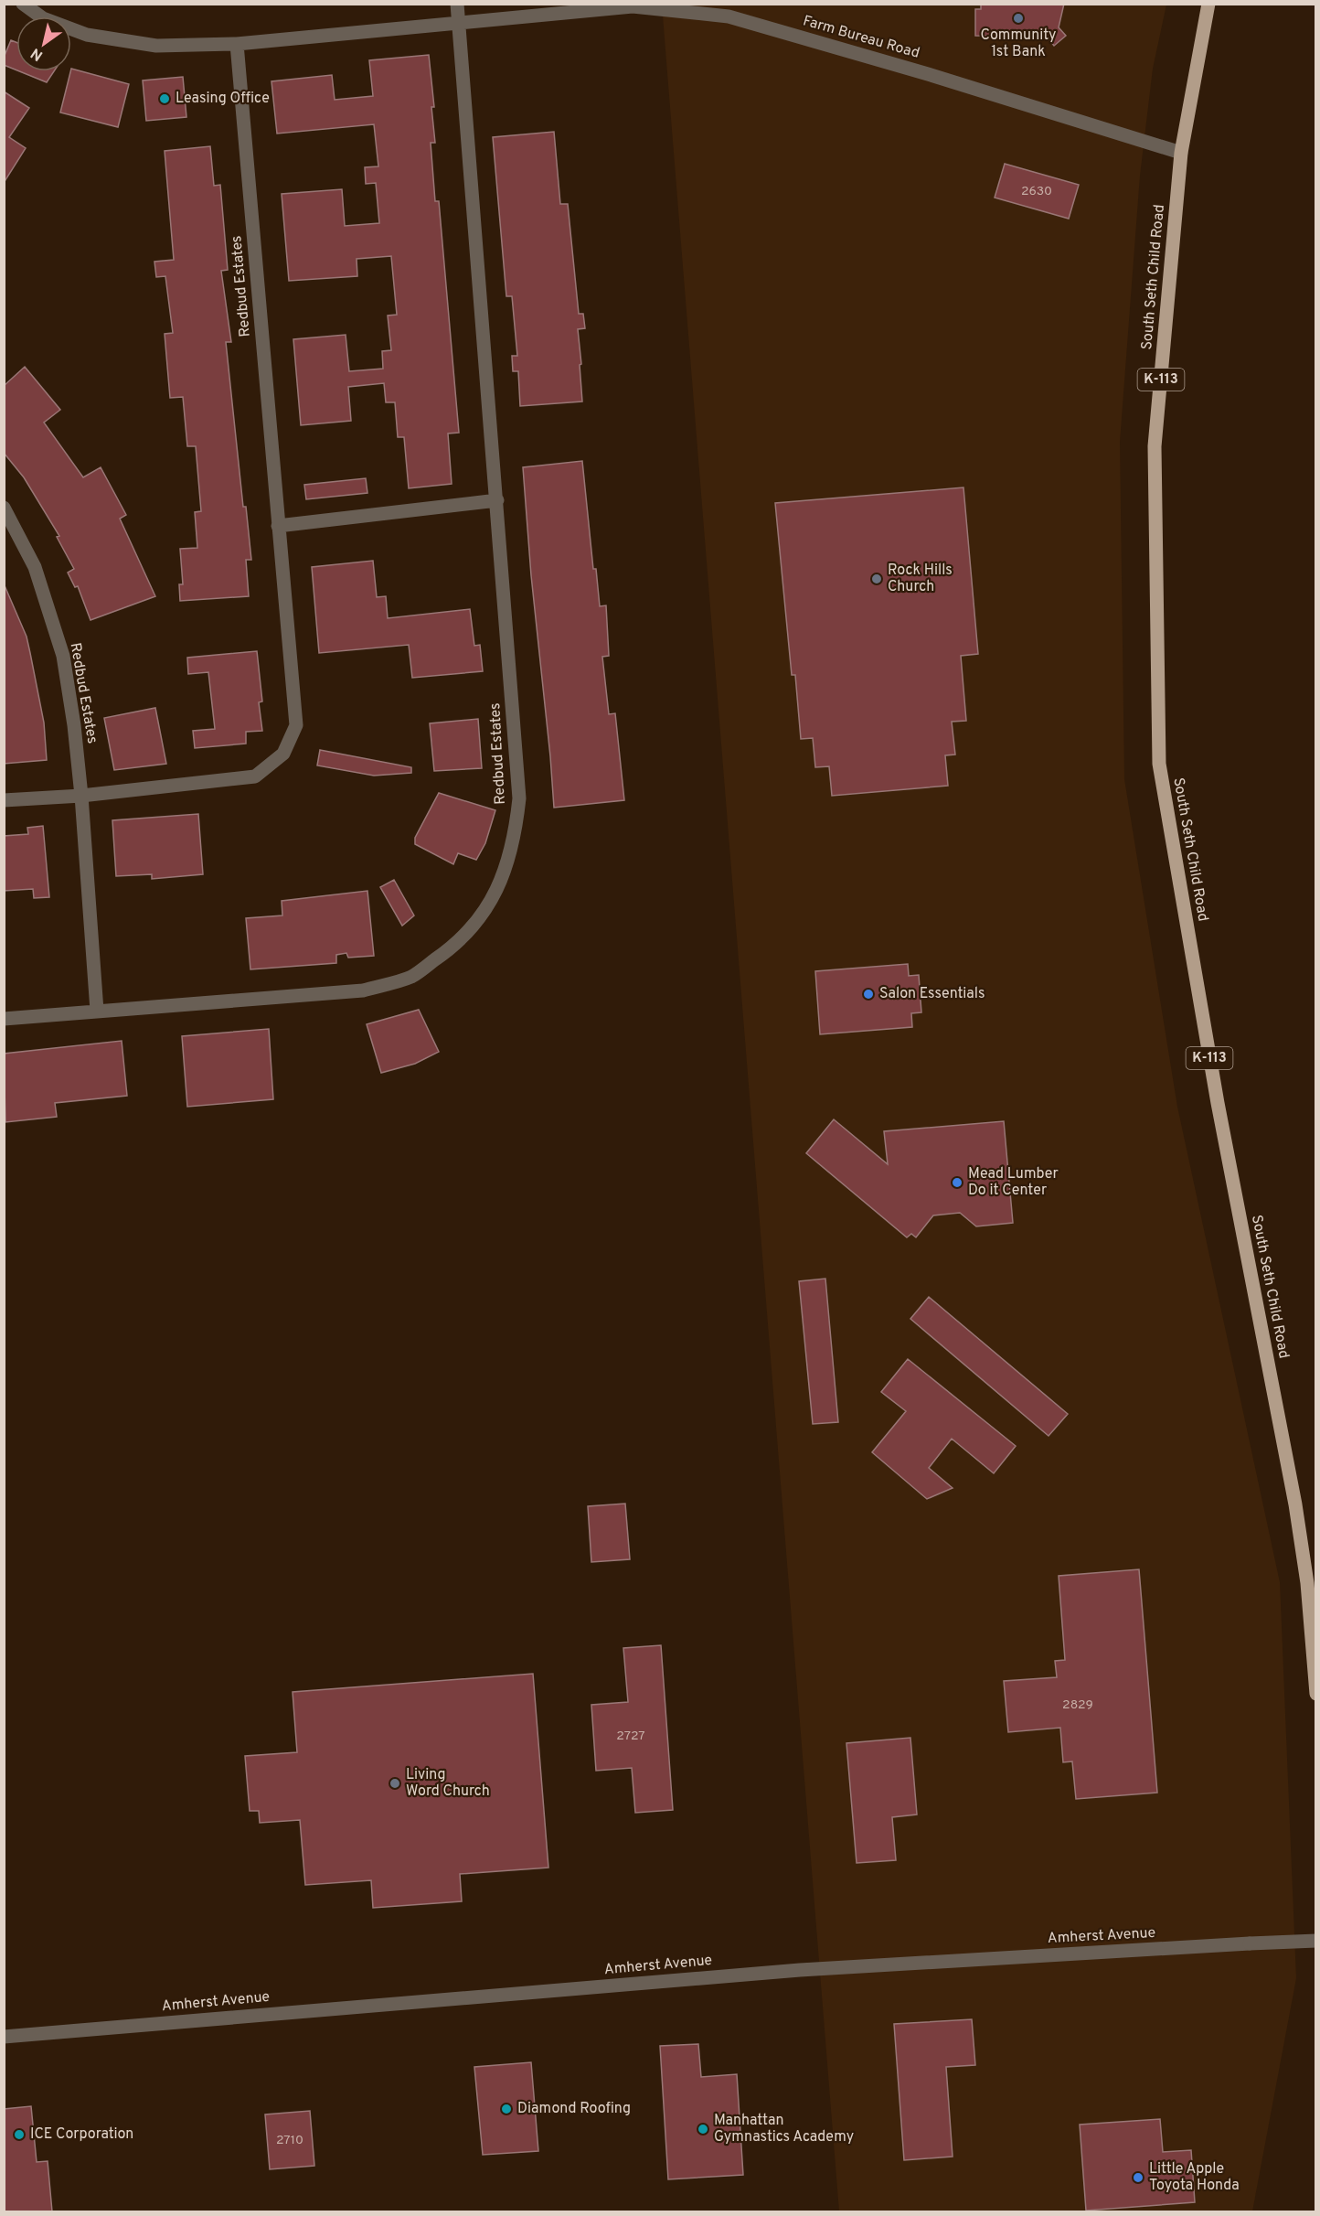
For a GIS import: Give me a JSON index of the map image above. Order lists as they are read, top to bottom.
{
  "streets": {
    "main road": ["South Seth Child Road", "K-113"],
    "street": ["Farm Bureau Road", "Redbud Estates", "Amherst Avenue"]
  },
  "crossings": [
    ["Farm Bureau Road", "South Seth Child Road"],
    ["Farm Bureau Road", "Redbud Estates"]
  ],
  "places": [
    "Community 1st Bank",
    "Leasing Office",
    "Rock Hills Church",
    "Salon Essentials",
    "Mead Lumber Do it Center",
    "Living Word Church",
    "Diamond Roofing",
    "Manhattan Gymnastics Academy",
    "ICE Corporation",
    "Little Apple Toyota Honda"
  ],
  "house_numbers": [
    "2630",
    "2829",
    "2727",
    "2710"
  ],
  "north": "bottom left"
}
